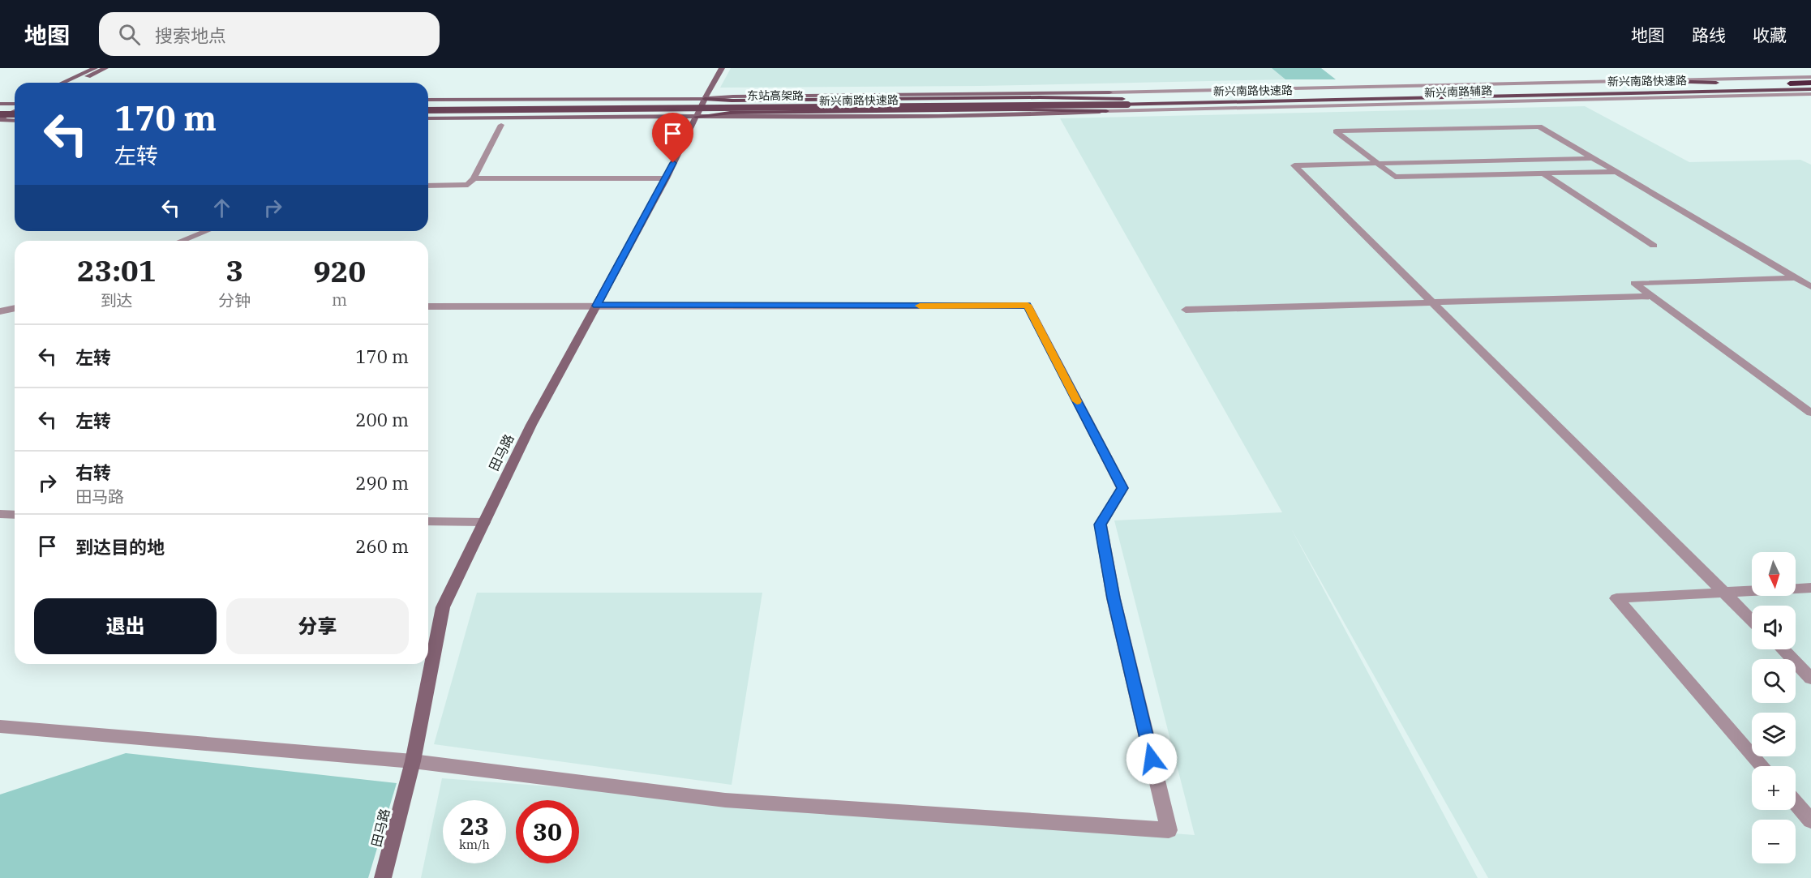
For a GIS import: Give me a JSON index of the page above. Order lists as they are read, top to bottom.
{
  "streets": {
    "highway": ["新兴南路快速路"],
    "main road": ["东站高架路", "田马路"],
    "street": ["新兴南路辅路"]
  },
  "crossings": [
    ["新兴南路快速路", "东站高架路"],
    ["新兴南路快速路", "田马路"]
  ],
  "north": "bottom",
  "page": {
    "header": "地图",
    "search": "搜索地点",
    "nav": ["地图", "路线", "收藏"],
    "turn": ["170 m", "左转"],
    "eta": [
      "23:01",
      "到达",
      "3",
      "分钟",
      "920",
      "m"
    ],
    "list": [
      {
        "name": "左转",
        "value": "170 m"
      },
      {
        "name": "左转",
        "value": "200 m"
      },
      {
        "name": "右转",
        "note": "田马路",
        "value": "290 m"
      },
      {
        "name": "到达目的地",
        "value": "260 m"
      }
    ],
    "map_buttons": ["+", "−"],
    "buttons": ["退出", "分享"],
    "speed": "23 km/h",
    "limit": "30"
  }
}
